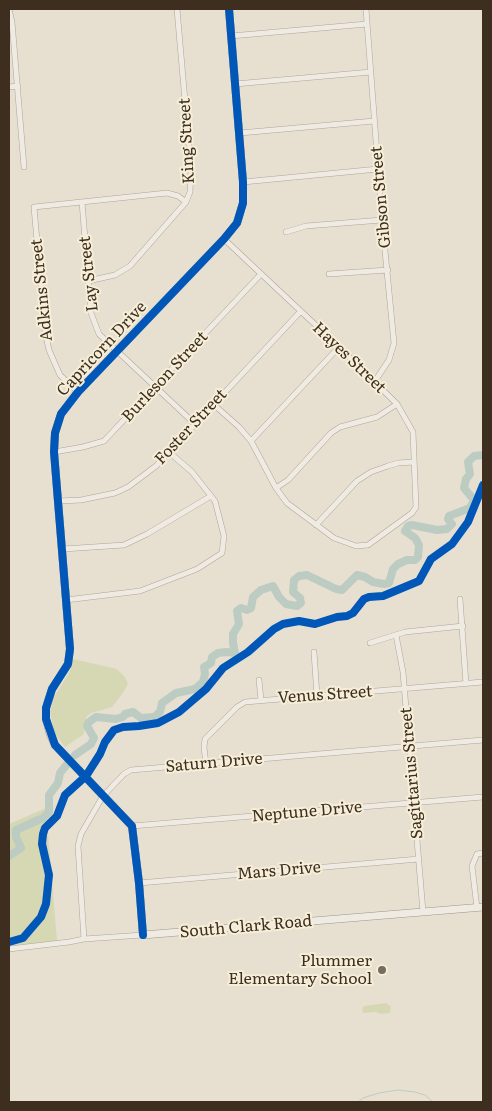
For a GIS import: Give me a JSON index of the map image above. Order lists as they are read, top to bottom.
{
  "streets": {
    "street": [
      "King Street",
      "Gibson Street",
      "Lay Street",
      "Adkins Street",
      "Capricorn Drive",
      "Hayes Street",
      "Burleson Street",
      "Foster Street",
      "Venus Street",
      "Saturn Drive",
      "Sagittarius Street",
      "Neptune Drive",
      "Mars Drive",
      "South Clark Road"
    ]
  },
  "crossings": [
    ["King Street", "Lay Street"],
    ["Gibson Street", "Hayes Street"],
    ["Lay Street", "Adkins Street"],
    ["Lay Street", "Capricorn Drive"],
    ["Lay Street", "Burleson Street"],
    ["Lay Street", "Foster Street"],
    ["Adkins Street", "Capricorn Drive"],
    ["Capricorn Drive", "Hayes Street"],
    ["Capricorn Drive", "Burleson Street"],
    ["Capricorn Drive", "Foster Street"],
    ["Capricorn Drive", "Saturn Drive"],
    ["Capricorn Drive", "Neptune Drive"],
    ["Hayes Street", "Burleson Street"],
    ["Hayes Street", "Foster Street"],
    ["Venus Street", "Saturn Drive"],
    ["Venus Street", "Sagittarius Street"],
    ["Saturn Drive", "Sagittarius Street"],
    ["Saturn Drive", "South Clark Road"],
    ["Sagittarius Street", "Neptune Drive"],
    ["Sagittarius Street", "Mars Drive"],
    ["Sagittarius Street", "South Clark Road"]
  ],
  "places": ["Plummer Elementary School"]
}
